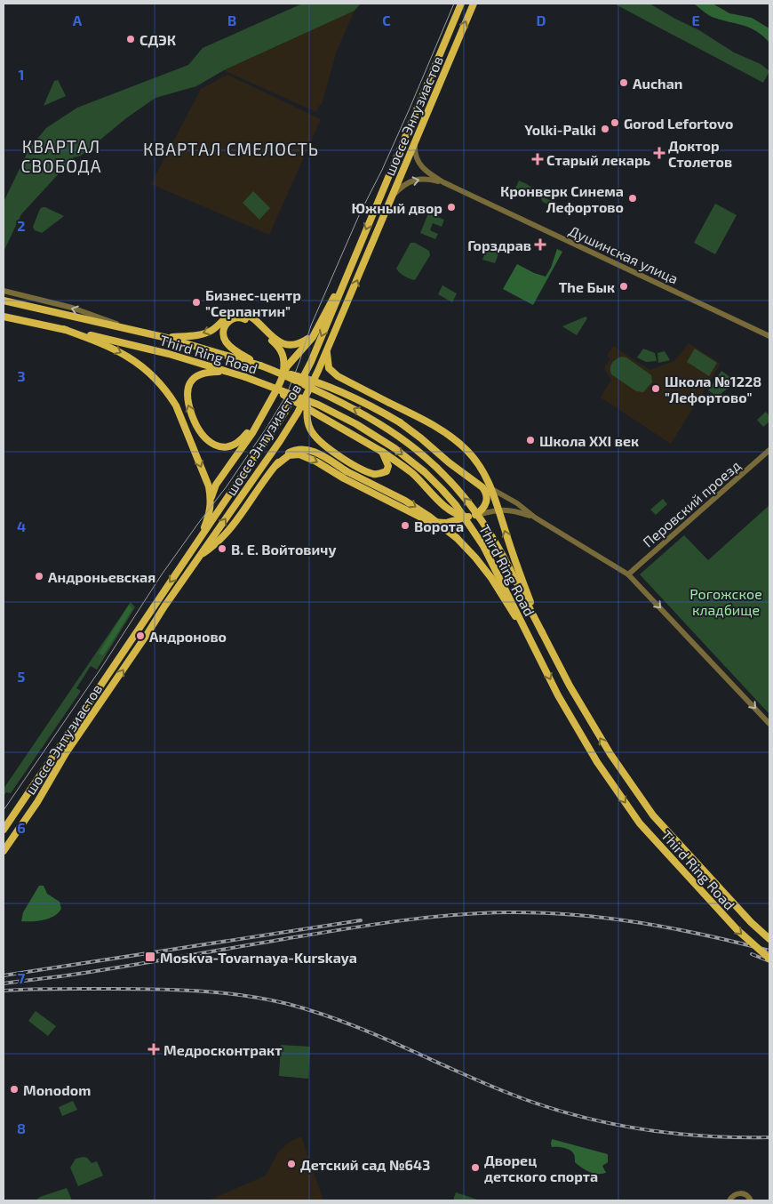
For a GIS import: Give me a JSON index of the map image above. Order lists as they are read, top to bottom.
{
  "streets": {
    "main road": ["шоссе Энтузиастов", "Third Ring Road"],
    "street": ["Душинская улица", "Перовский проезд"]
  },
  "crossings": [
    ["шоссе Энтузиастов", "Душинская улица"]
  ],
  "districts": ["КВАРТАЛ СВОБОДА", "КВАРТАЛ СМЕЛОСТЬ"],
  "parks": ["Рогожское кладбище"],
  "places": {
    "other": [
      "СДЭК",
      "Auchan",
      "Gorod Lefortovo",
      "Yolki-Palki",
      "Кронверк Синема Лефортово",
      "Южный двор",
      "The Бык",
      "Бизнес-центр \"Серпантин\"",
      "Школа №1228 \"Лефортово\"",
      "Школа XXI век",
      "Ворота",
      "В. Е. Войтовичу",
      "Андроньевская",
      "Андроново",
      "Monodom",
      "Детский сад №643",
      "Дворец детского спорта"
    ],
    "health": [
      "Доктор Столетов",
      "Старый лекарь",
      "Горздрав",
      "Медросконтракт"
    ],
    "transit": ["Moskva-Tovarnaya-Kurskaya"]
  },
  "grid": {
    "columns": [
      "A",
      "B",
      "C",
      "D",
      "E"
    ],
    "rows": [
      "1",
      "2",
      "3",
      "4",
      "5",
      "6",
      "7",
      "8"
    ]
  }
}
